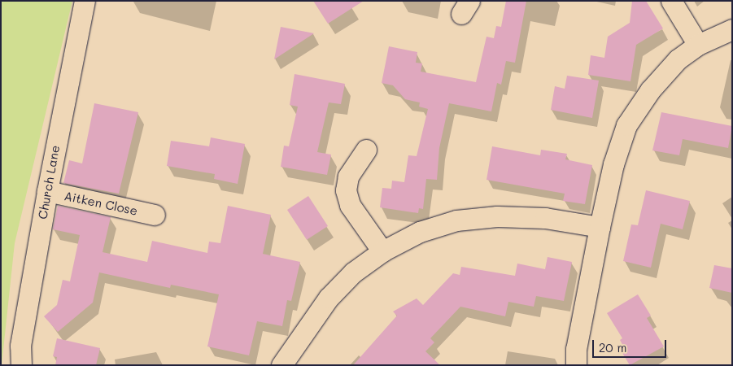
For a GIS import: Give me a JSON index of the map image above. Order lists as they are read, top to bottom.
{
  "streets": {
    "street": ["Church Lane", "Aitken Close"]
  },
  "crossings": [
    ["Church Lane", "Aitken Close"]
  ],
  "scale_bar": "20 m"
}
